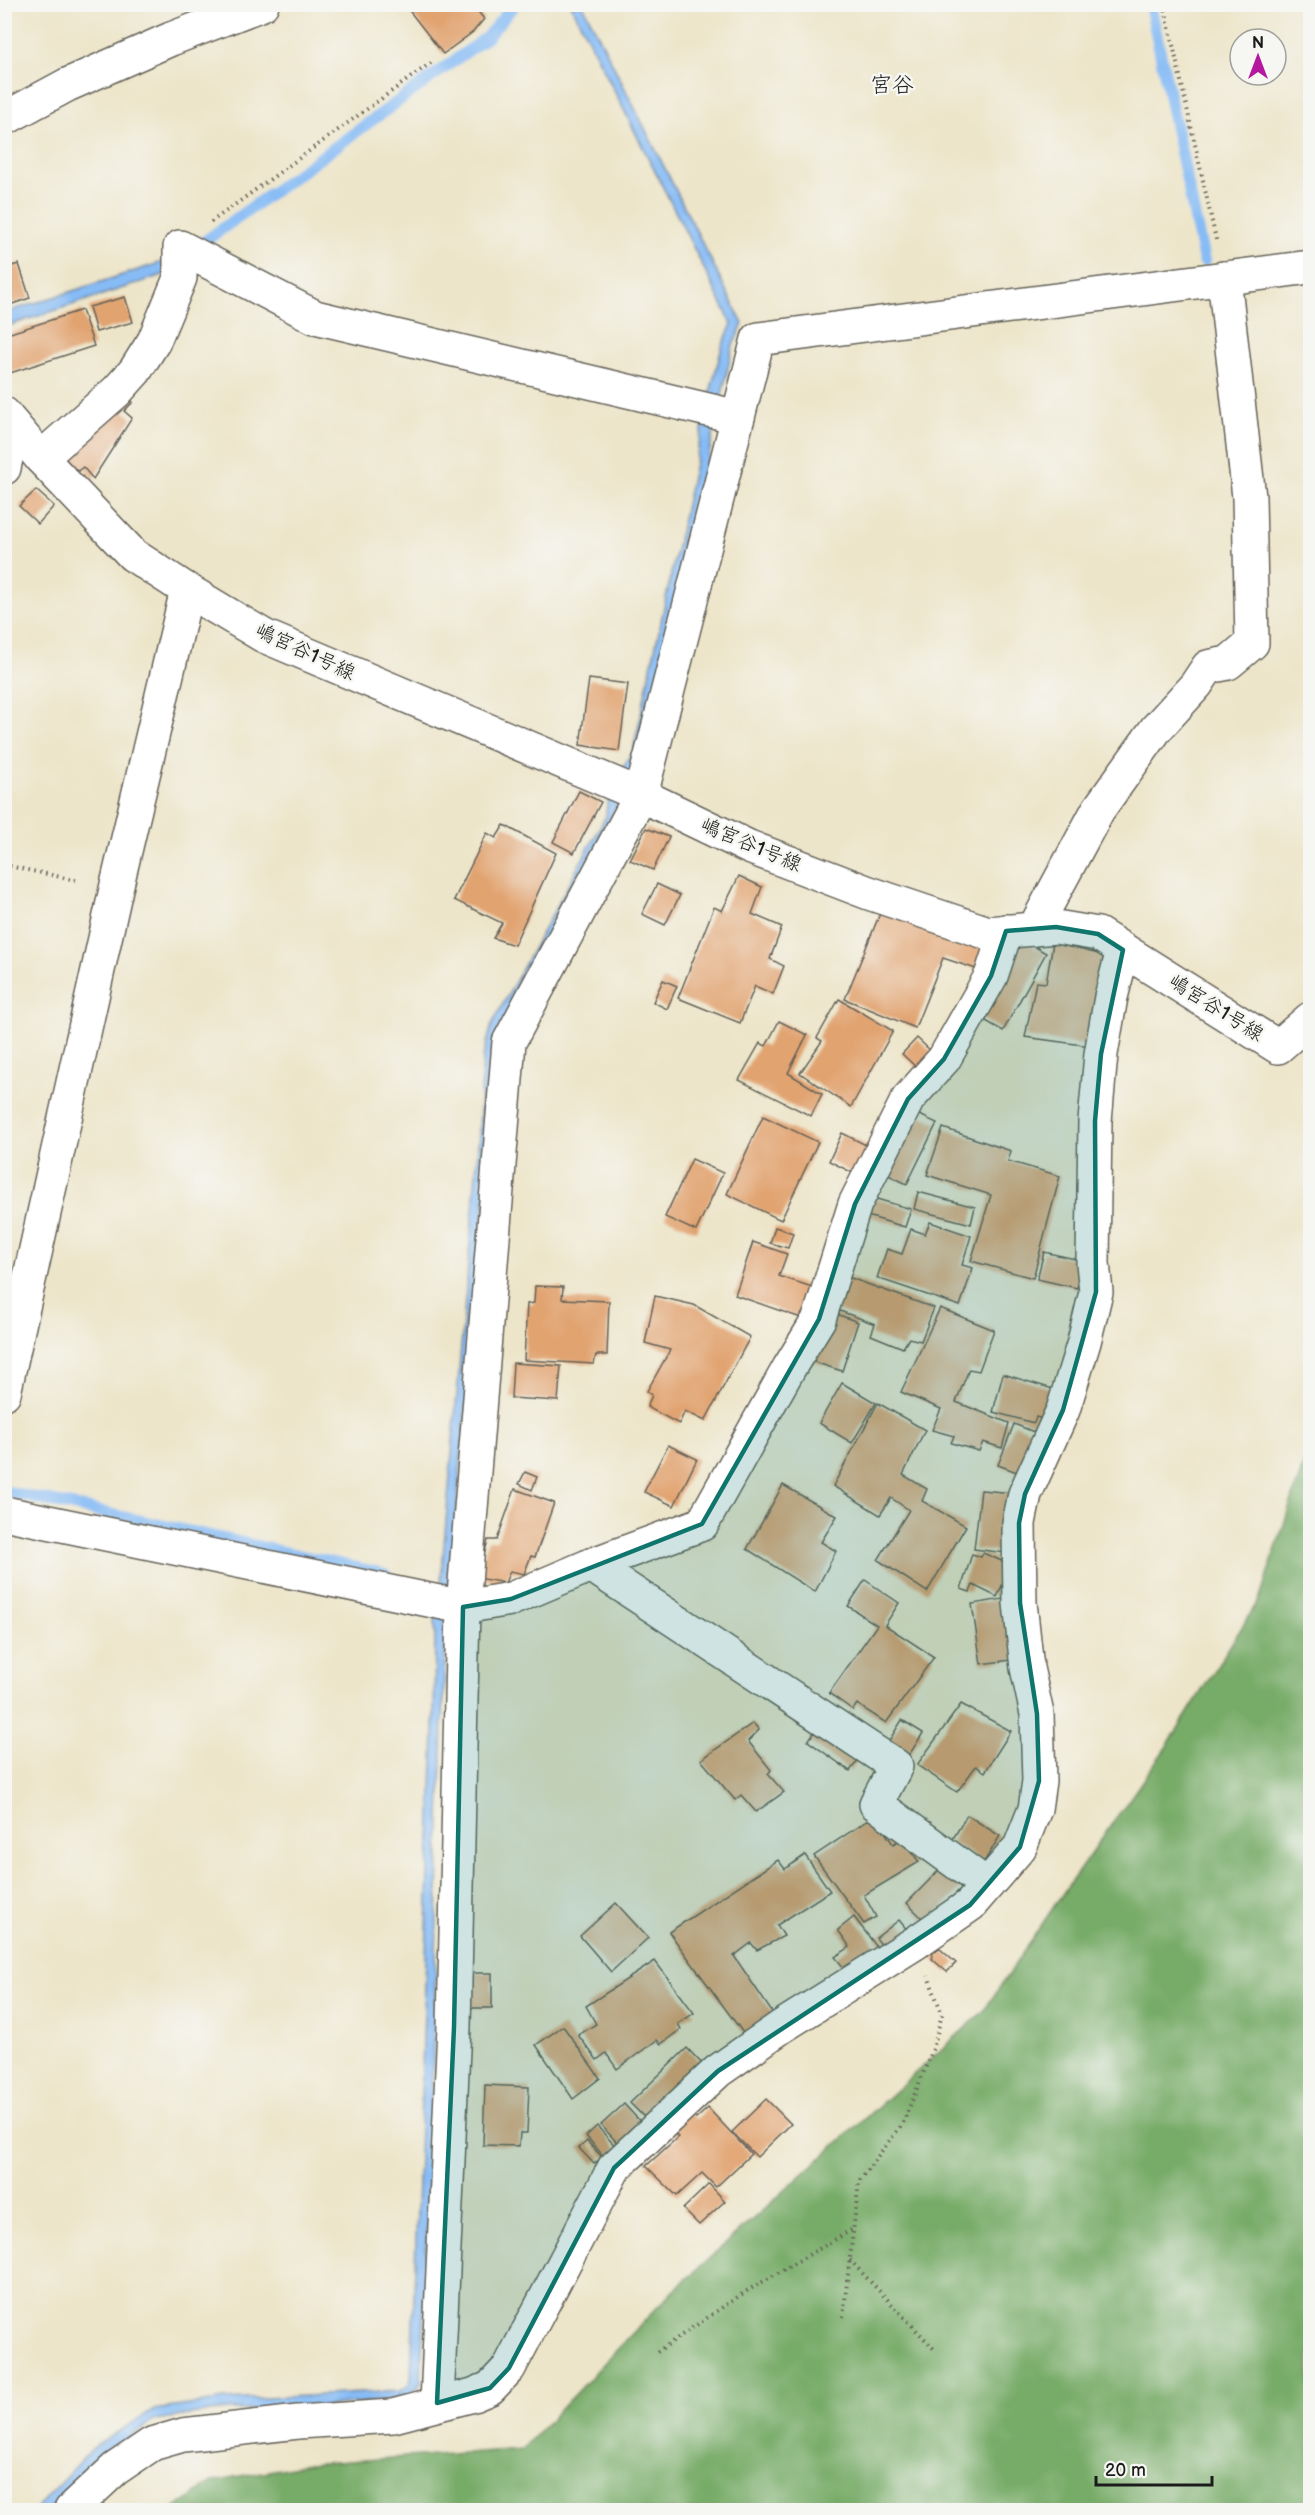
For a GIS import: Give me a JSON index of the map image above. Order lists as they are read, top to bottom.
{
  "streets": {
    "street": ["嶋宮谷1号線"]
  },
  "districts": ["宮谷"],
  "scale_bar": "20 m",
  "north": "top"
}
